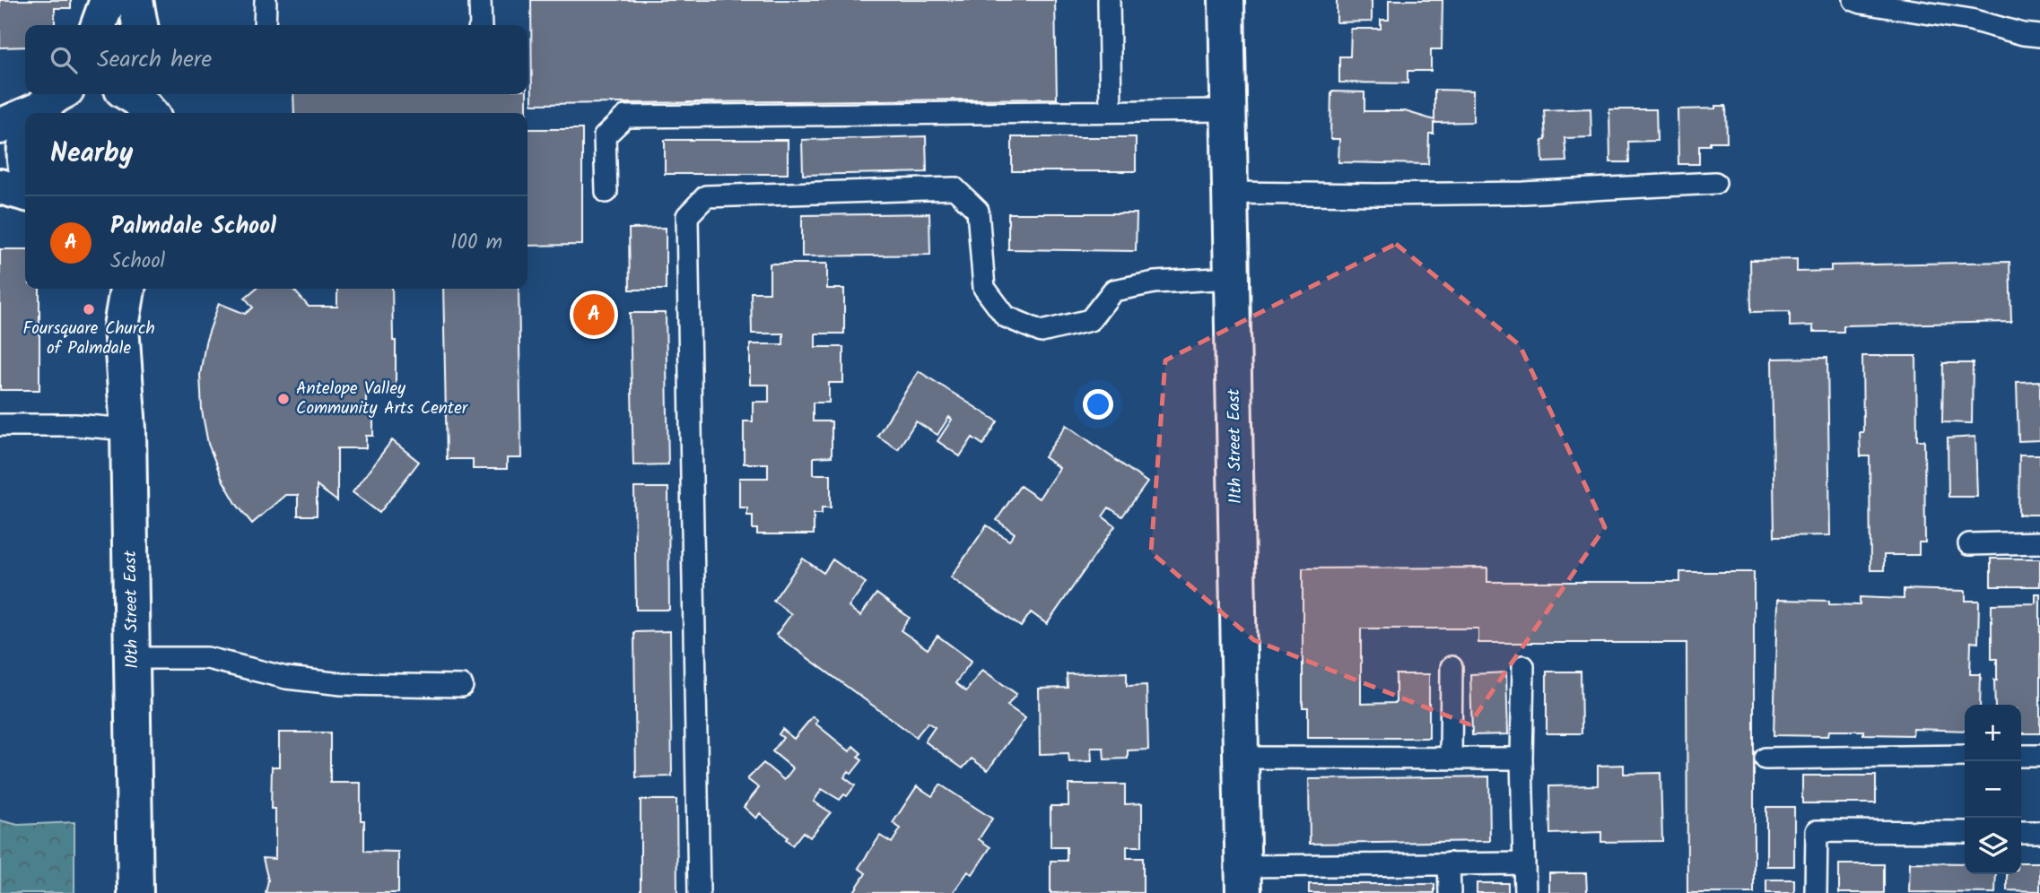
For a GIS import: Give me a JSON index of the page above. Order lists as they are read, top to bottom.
{
  "streets": {
    "street": ["11th Street East", "10th Street East"]
  },
  "places": ["Foursquare Church of Palmdale", "Antelope Valley Community Arts Center"],
  "page": {
    "search": "Search here",
    "heading": "Nearby",
    "list": [
      {
        "mark": "A",
        "name": "Palmdale School",
        "note": "School",
        "value": "100 m"
      }
    ],
    "pins": "A",
    "map_buttons": ["+", "−"]
  }
}
